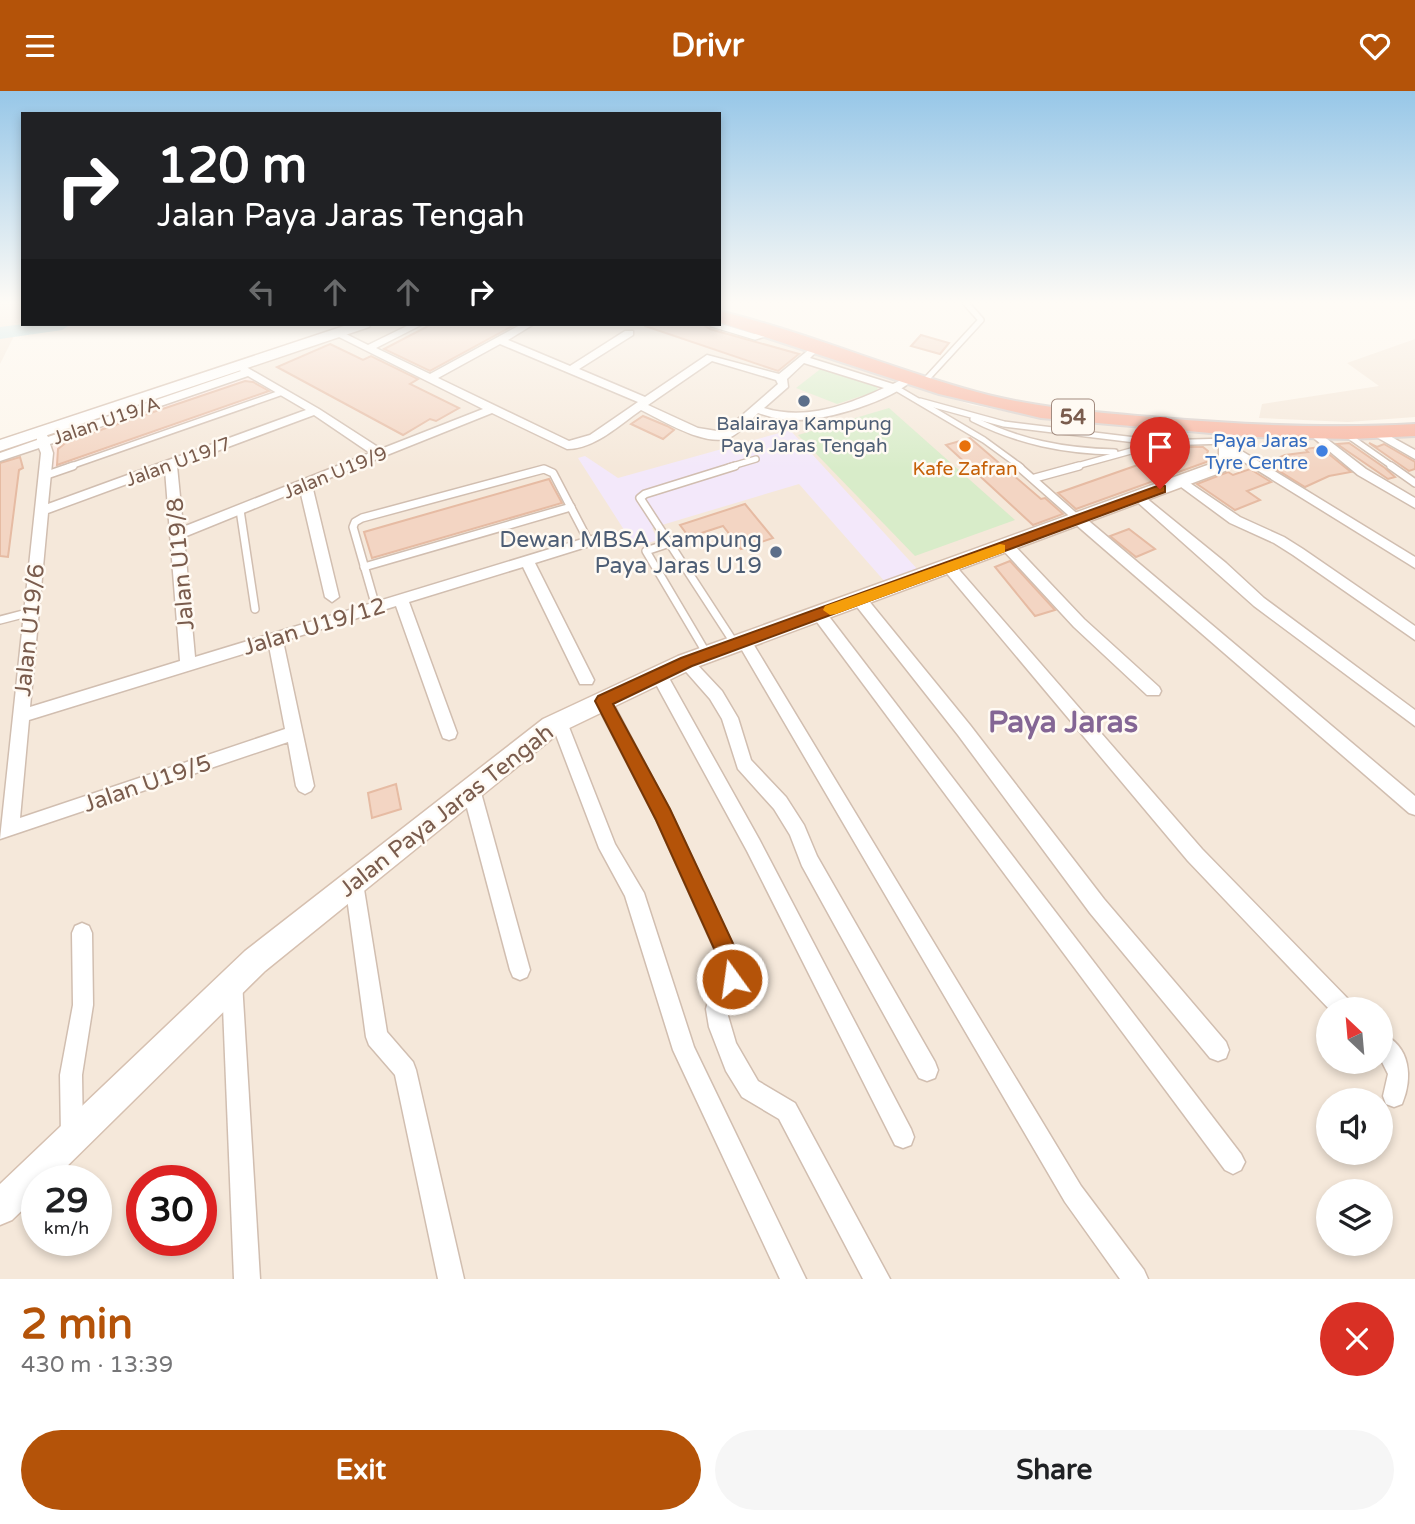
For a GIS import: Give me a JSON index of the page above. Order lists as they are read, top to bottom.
{
  "streets": {
    "highway": ["54"],
    "street": [
      "Jalan U19/7",
      "Jalan U19/9",
      "Jalan U19/8",
      "Jalan U19/12",
      "Jalan U19/6",
      "Jalan U19/5",
      "Jalan Paya Jaras Tengah"
    ]
  },
  "crossings": [
    ["54", "Jalan Paya Jaras Tengah"],
    ["Jalan U19/7", "Jalan U19/8"],
    ["Jalan U19/7", "Jalan U19/6"],
    ["Jalan U19/9", "Jalan U19/8"],
    ["Jalan U19/8", "Jalan U19/12"],
    ["Jalan U19/12", "Jalan U19/6"],
    ["Jalan U19/6", "Jalan U19/5"]
  ],
  "districts": ["Paya Jaras"],
  "places": [
    "Balairaya Kampung Paya Jaras Tengah",
    "Kafe Zafran",
    "Paya Jaras Tyre Centre",
    "Dewan MBSA Kampung Paya Jaras U19"
  ],
  "north": "top left",
  "page": {
    "header": "Drivr",
    "turn": ["120 m", "Jalan Paya Jaras Tengah"],
    "speed": "29 km/h",
    "limit": "30",
    "heading": ["2 min", "430 m · 13:39"],
    "buttons": ["Exit", "Share"]
  }
}
